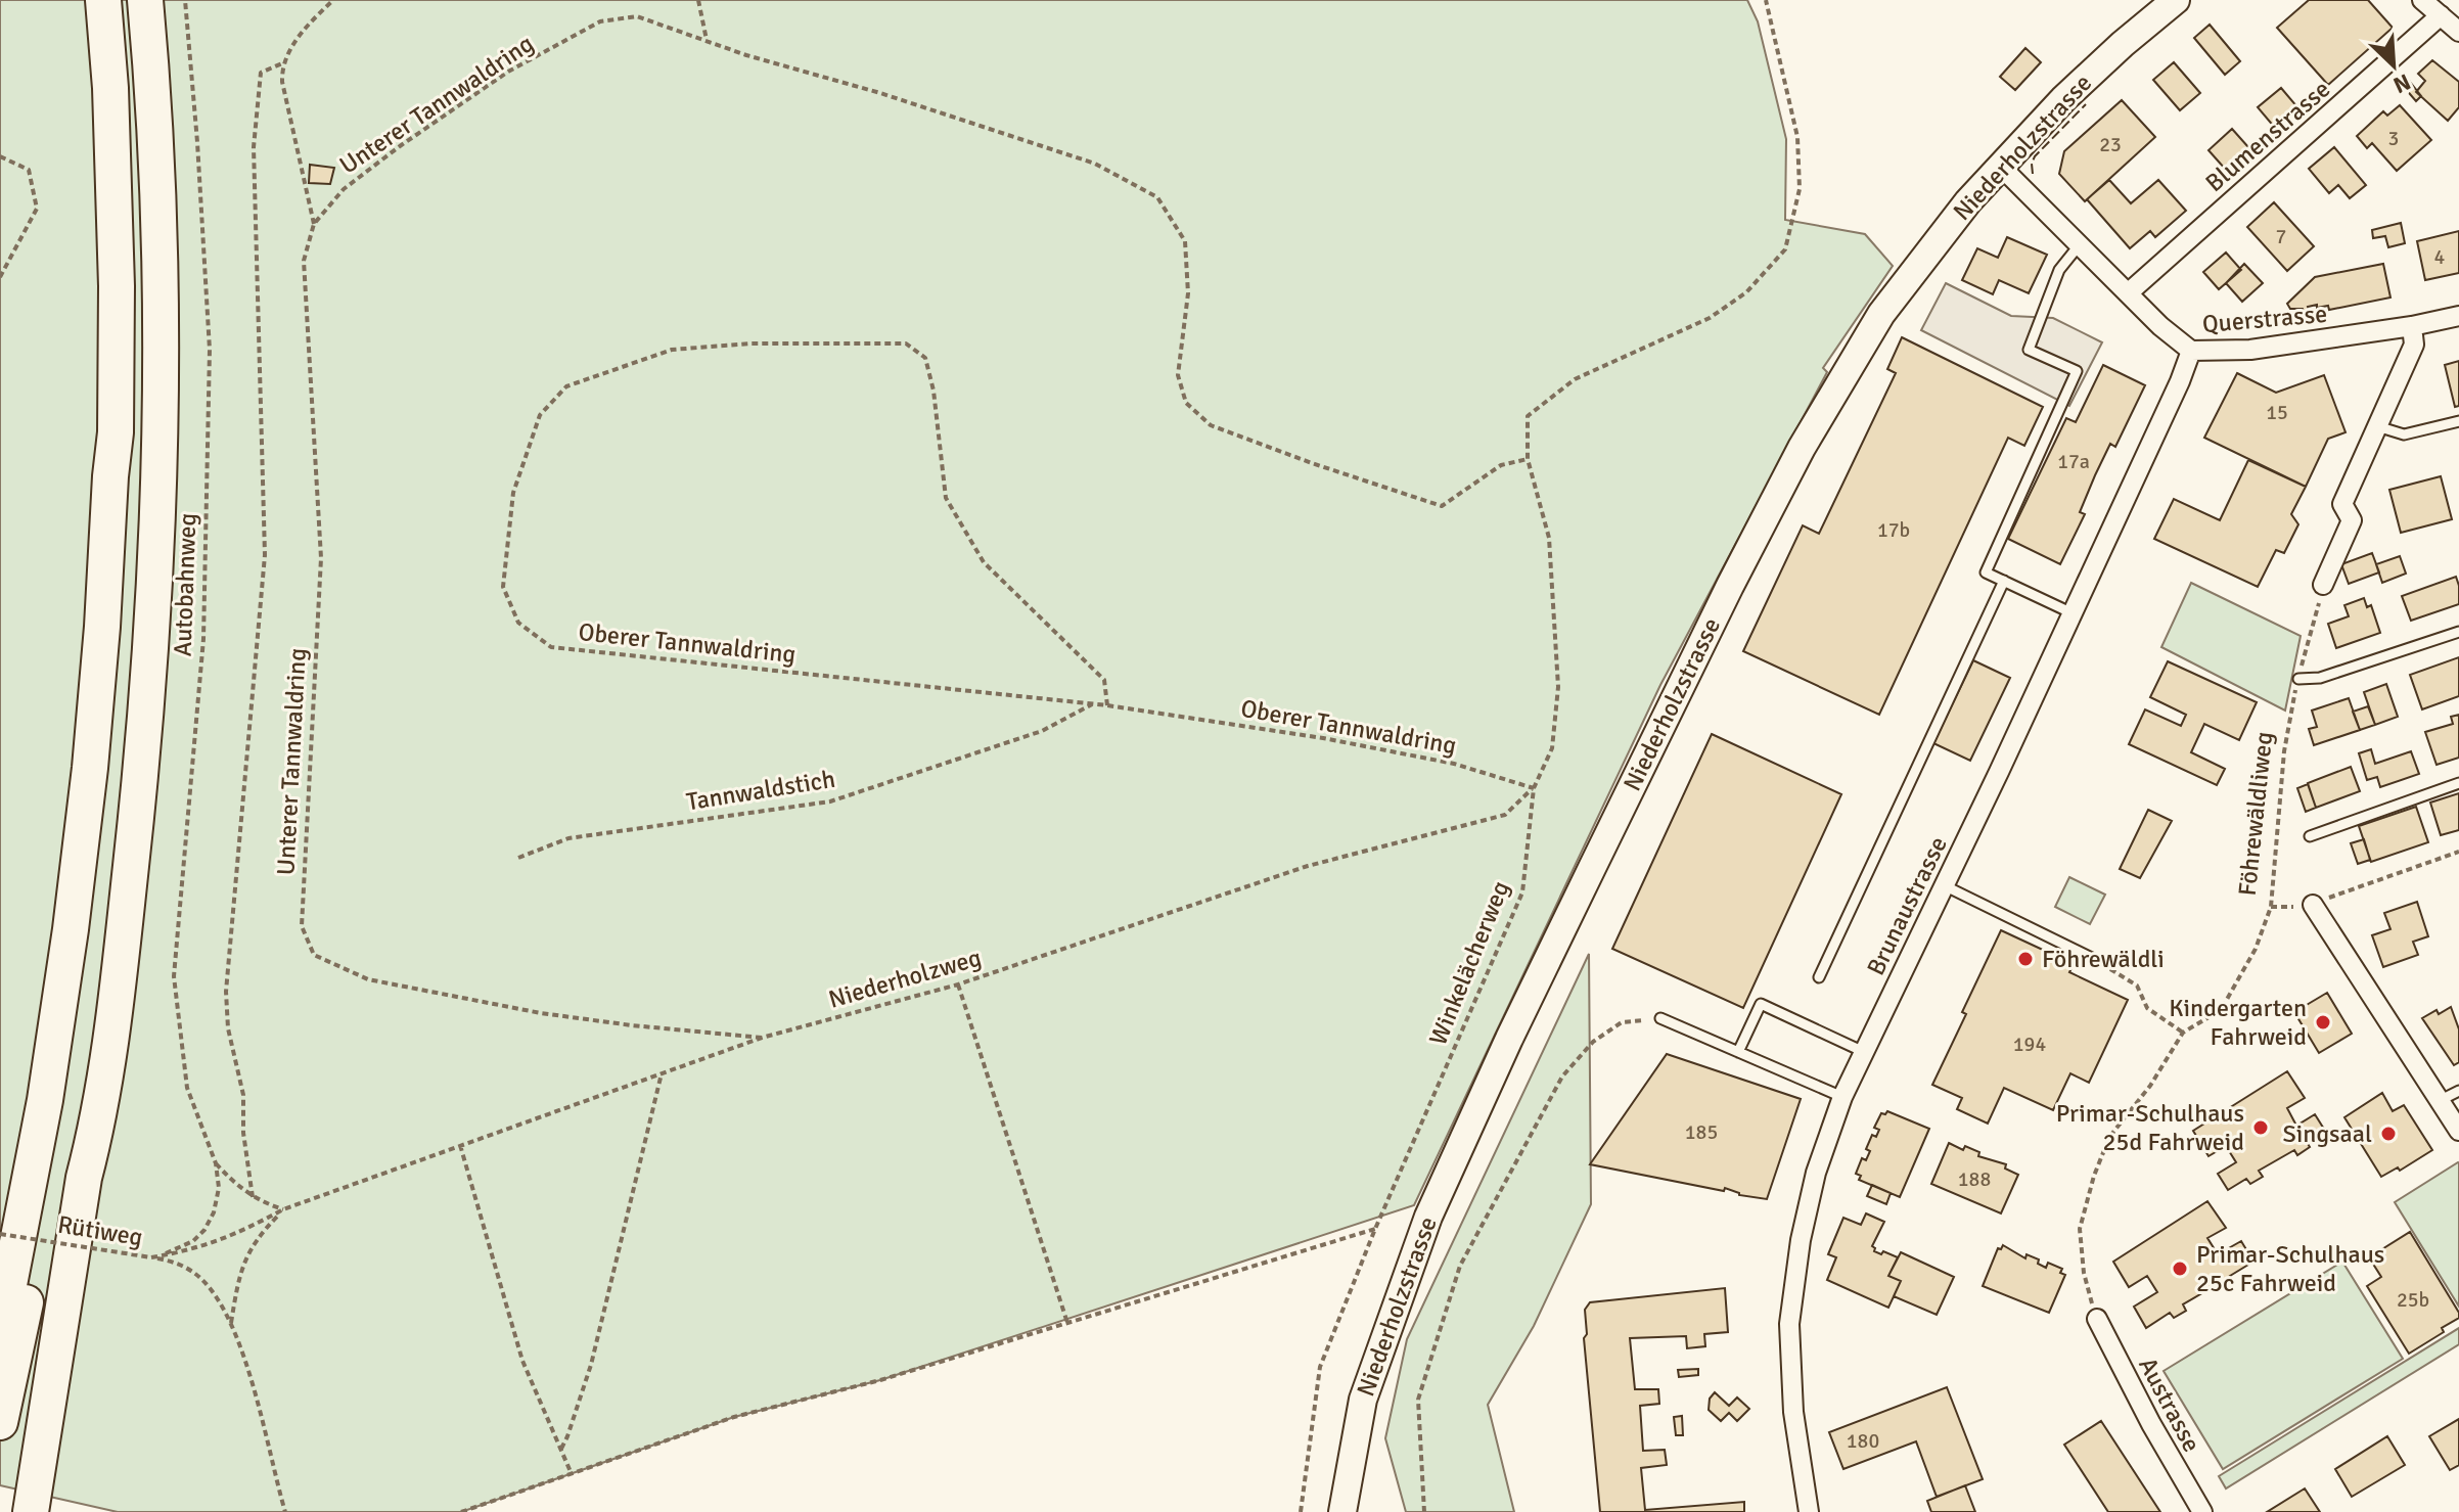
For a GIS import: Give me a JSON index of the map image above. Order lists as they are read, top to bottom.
{
  "streets": {
    "main road": ["Niederholzstrasse"],
    "street": [
      "Blumenstrasse",
      "Querstrasse",
      "Brunaustrasse",
      "Austrasse"
    ],
    "path": [
      "Unterer Tannwaldring",
      "Autobahnweg",
      "Oberer Tannwaldring",
      "Tannwaldstich",
      "Föhrewäldliweg",
      "Winkelächerweg",
      "Niederholzweg",
      "Rütiweg"
    ]
  },
  "crossings": [
    ["Unterer Tannwaldring", "Winkelächerweg"],
    ["Unterer Tannwaldring", "Niederholzweg"],
    ["Blumenstrasse", "Querstrasse"],
    ["Niederholzstrasse", "Querstrasse"],
    ["Querstrasse", "Brunaustrasse"],
    ["Autobahnweg", "Niederholzweg"],
    ["Autobahnweg", "Rütiweg"],
    ["Oberer Tannwaldring", "Tannwaldstich"],
    ["Oberer Tannwaldring", "Winkelächerweg"],
    ["Oberer Tannwaldring", "Niederholzweg"],
    ["Föhrewäldliweg", "Austrasse"],
    ["Winkelächerweg", "Niederholzweg"],
    ["Niederholzweg", "Rütiweg"]
  ],
  "places": [
    "Föhrewäldli",
    "Kindergarten Fahrweid",
    "Primar-Schulhaus 25d Fahrweid",
    "Singsaal",
    "Primar-Schulhaus 25c Fahrweid"
  ],
  "house_numbers": [
    "3",
    "23",
    "7",
    "4",
    "15",
    "17a",
    "17b",
    "194",
    "185",
    "188",
    "25b",
    "180"
  ],
  "north": "bottom right"
}
